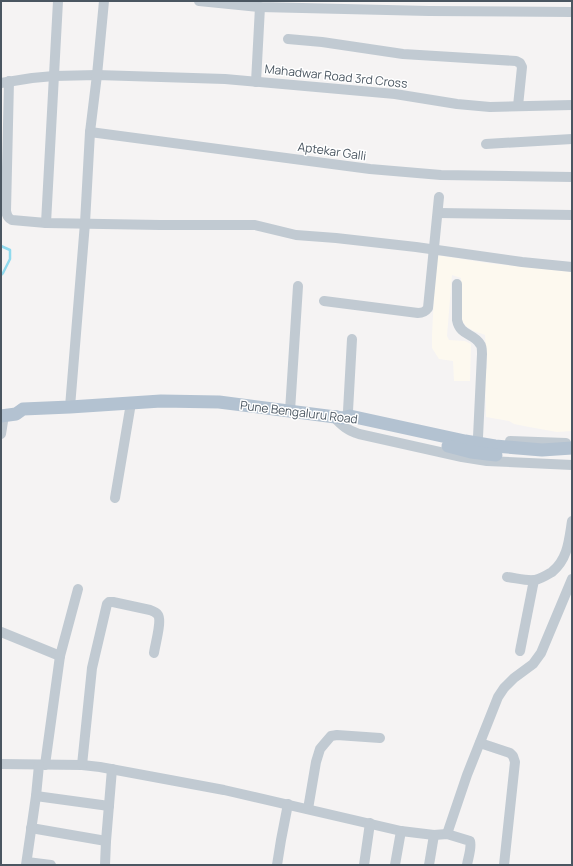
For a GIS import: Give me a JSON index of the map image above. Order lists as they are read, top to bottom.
{
  "streets": {
    "main road": ["Pune Bengaluru Road"],
    "street": ["Mahadwar Road 3rd Cross", "Aptekar Galli"]
  }
}
